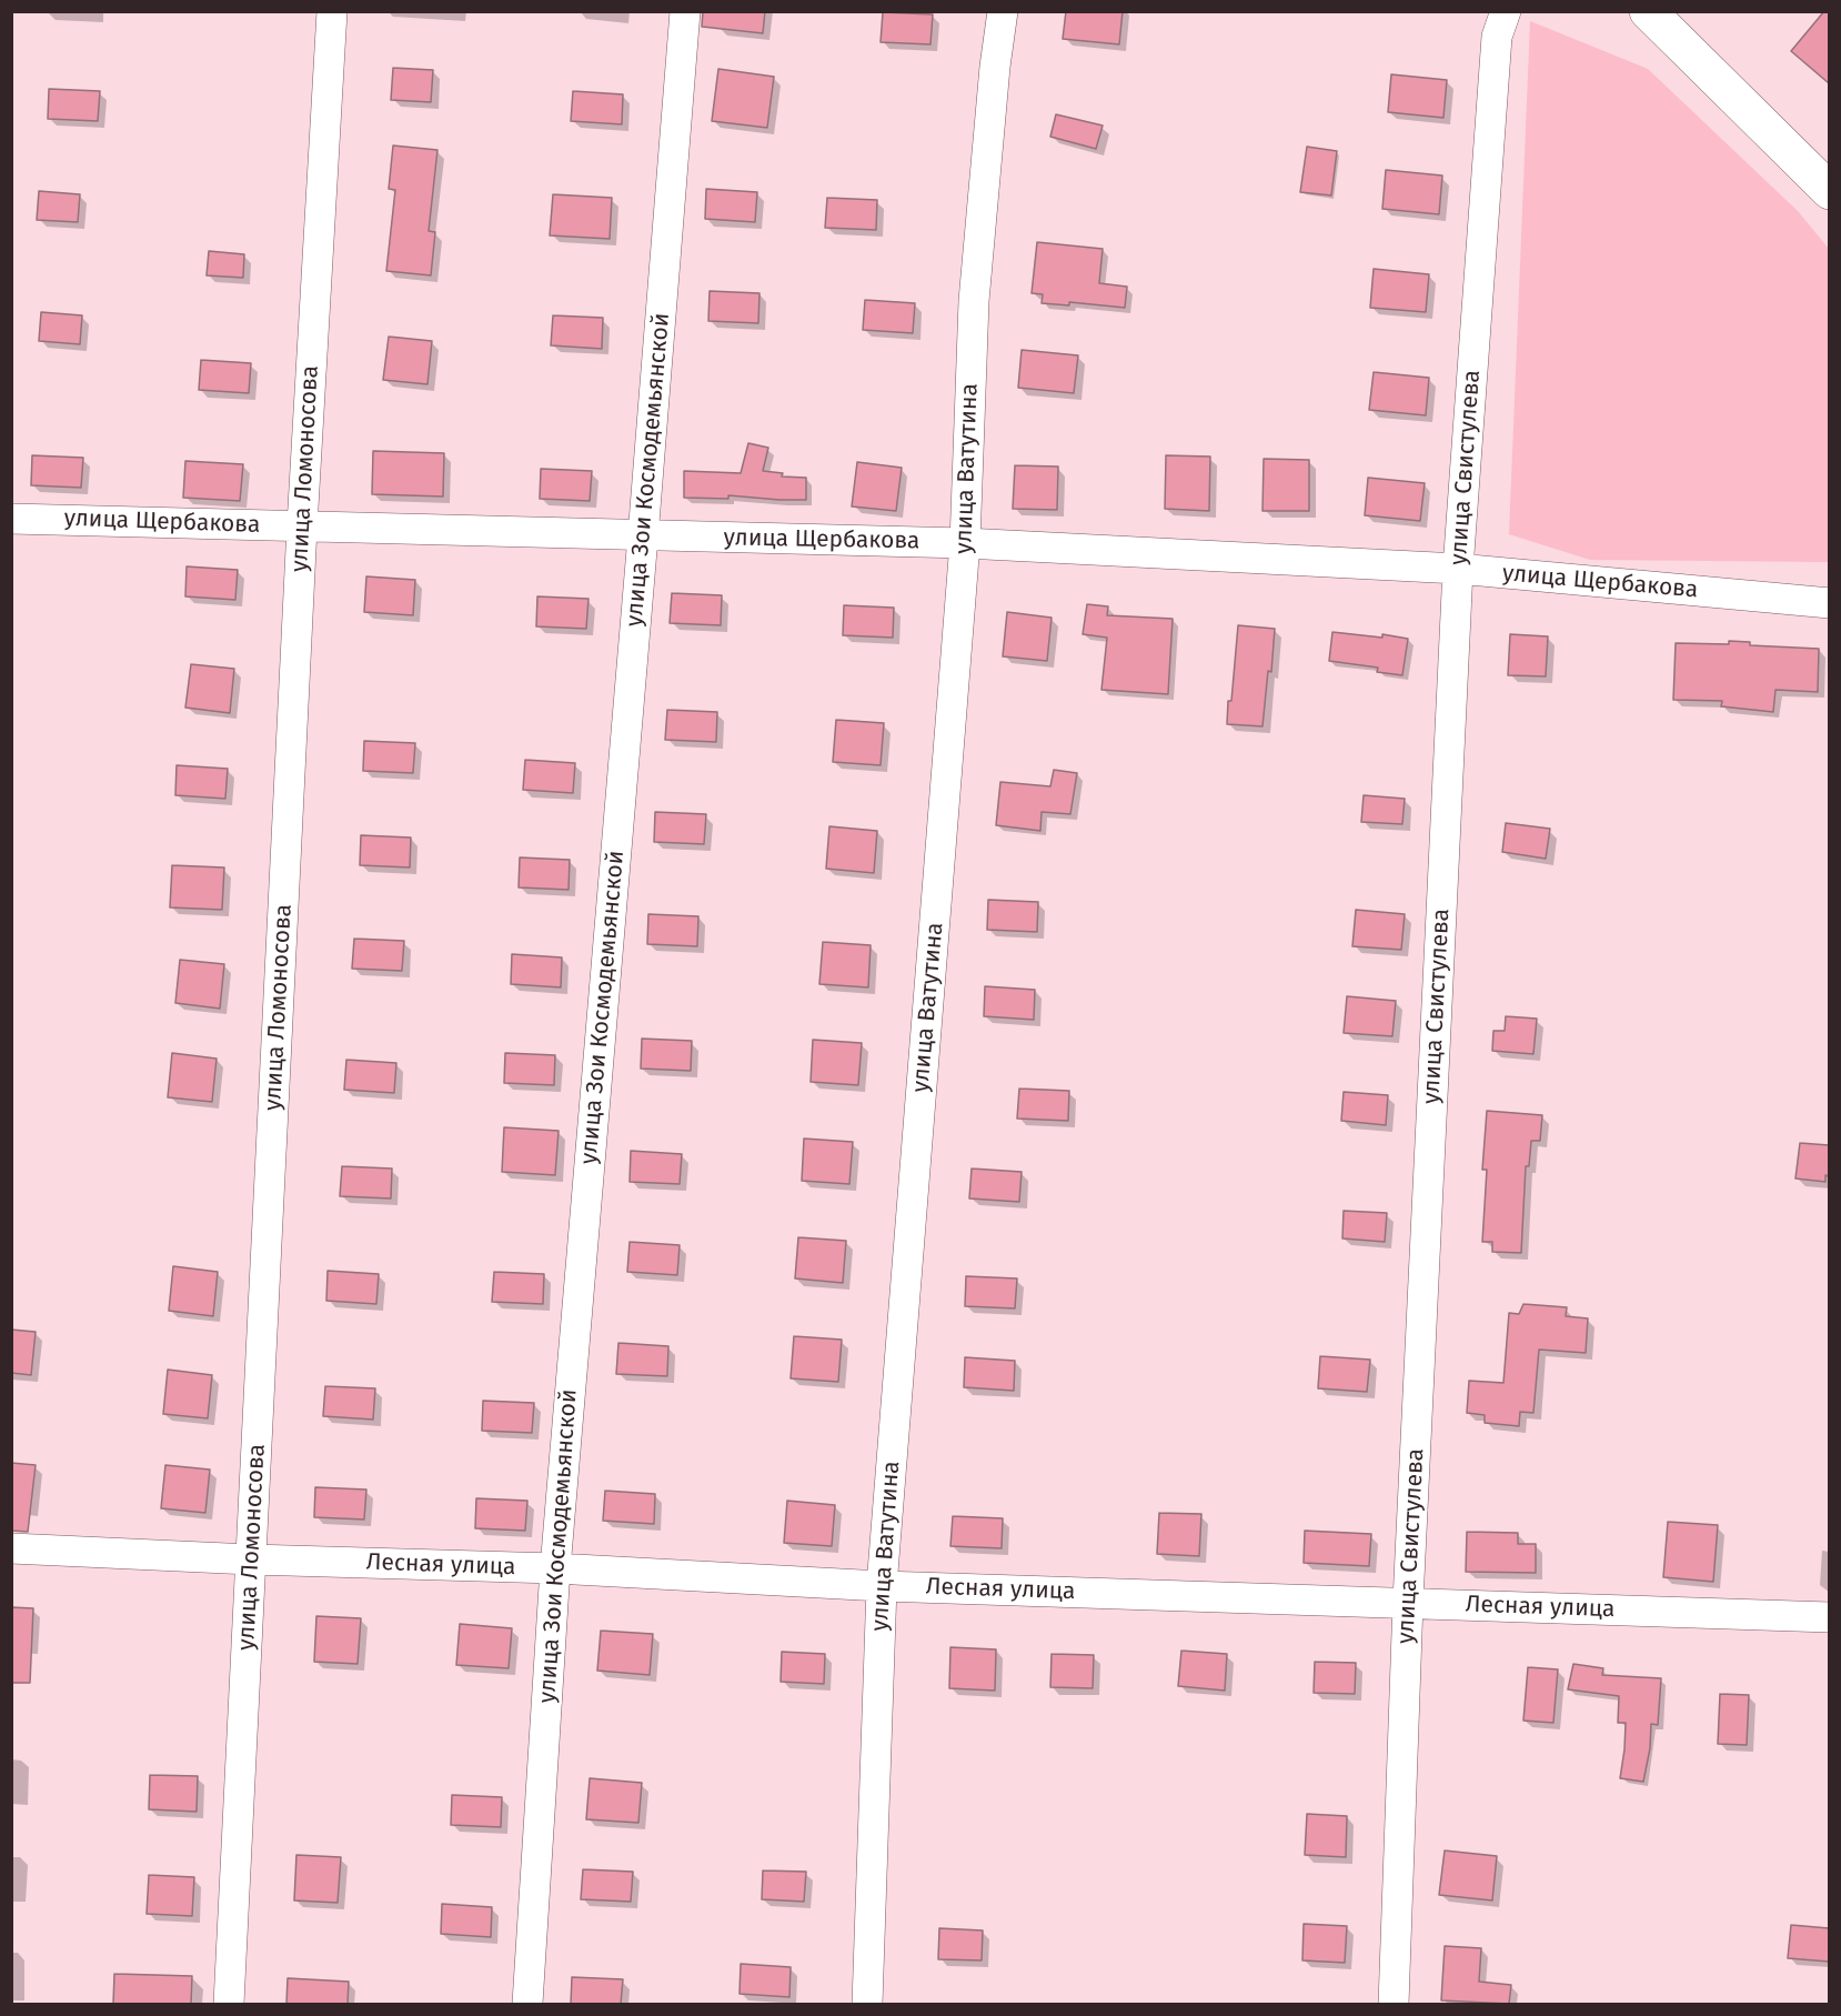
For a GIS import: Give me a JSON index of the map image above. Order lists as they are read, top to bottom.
{
  "streets": {
    "street": [
      "улица Свистулева",
      "улица Ломоносова",
      "улица Ватутина",
      "улица Зои Космодемьянской",
      "улица Щербакова",
      "Лесная улица"
    ]
  },
  "crossings": [
    ["улица Свистулева", "улица Щербакова"],
    ["улица Свистулева", "Лесная улица"],
    ["улица Ломоносова", "улица Щербакова"],
    ["улица Ломоносова", "Лесная улица"],
    ["улица Ватутина", "улица Щербакова"],
    ["улица Ватутина", "Лесная улица"],
    ["улица Зои Космодемьянской", "улица Щербакова"],
    ["улица Зои Космодемьянской", "Лесная улица"]
  ]
}
